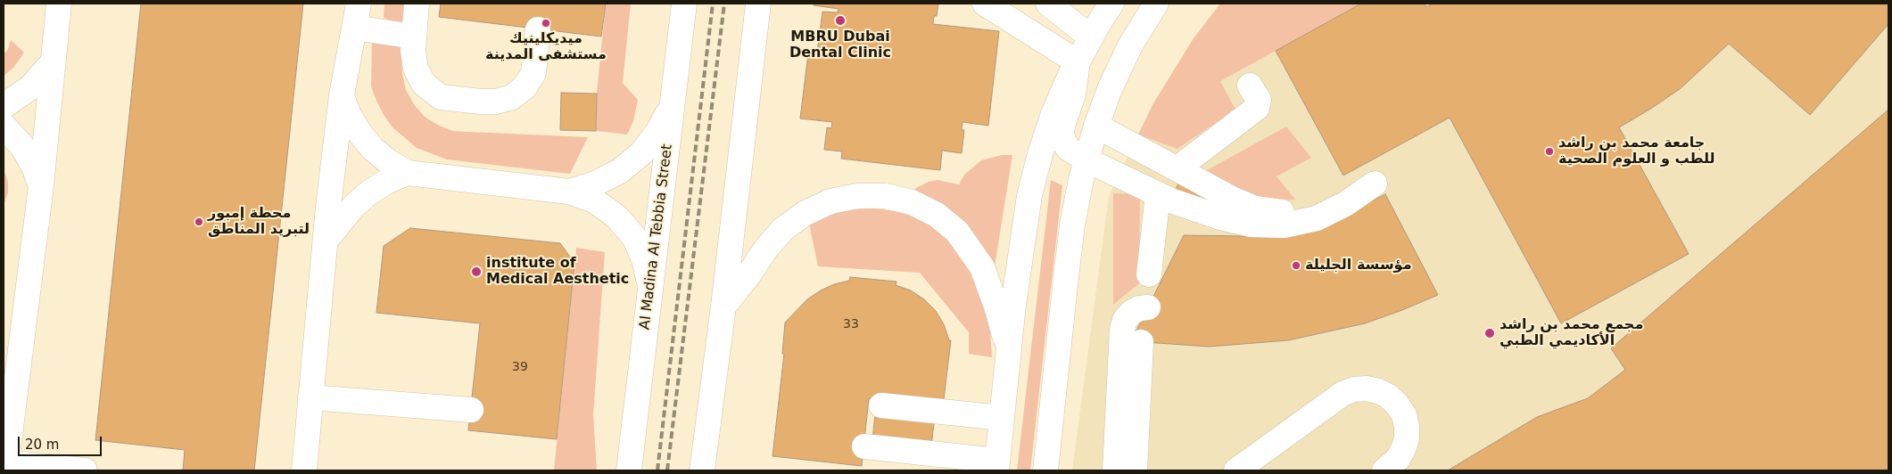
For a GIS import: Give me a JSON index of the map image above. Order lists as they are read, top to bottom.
{
  "streets": {
    "street": ["Al Madina Al Tebbia Street"]
  },
  "places": [
    "MBRU Dubai Dental Clinic",
    "ميديكلينيك مستشفى المدينة",
    "جامعة محمد بن راشد للطب و العلوم الصحية",
    "محطة إمبور لتبريد المناطق",
    "مؤسسة الجليلة",
    "institute of Medical Aesthetic",
    "مجمع محمد بن راشد الأكاديمي الطبي"
  ],
  "house_numbers": ["33", "39"],
  "scale_bar": "20 m"
}
